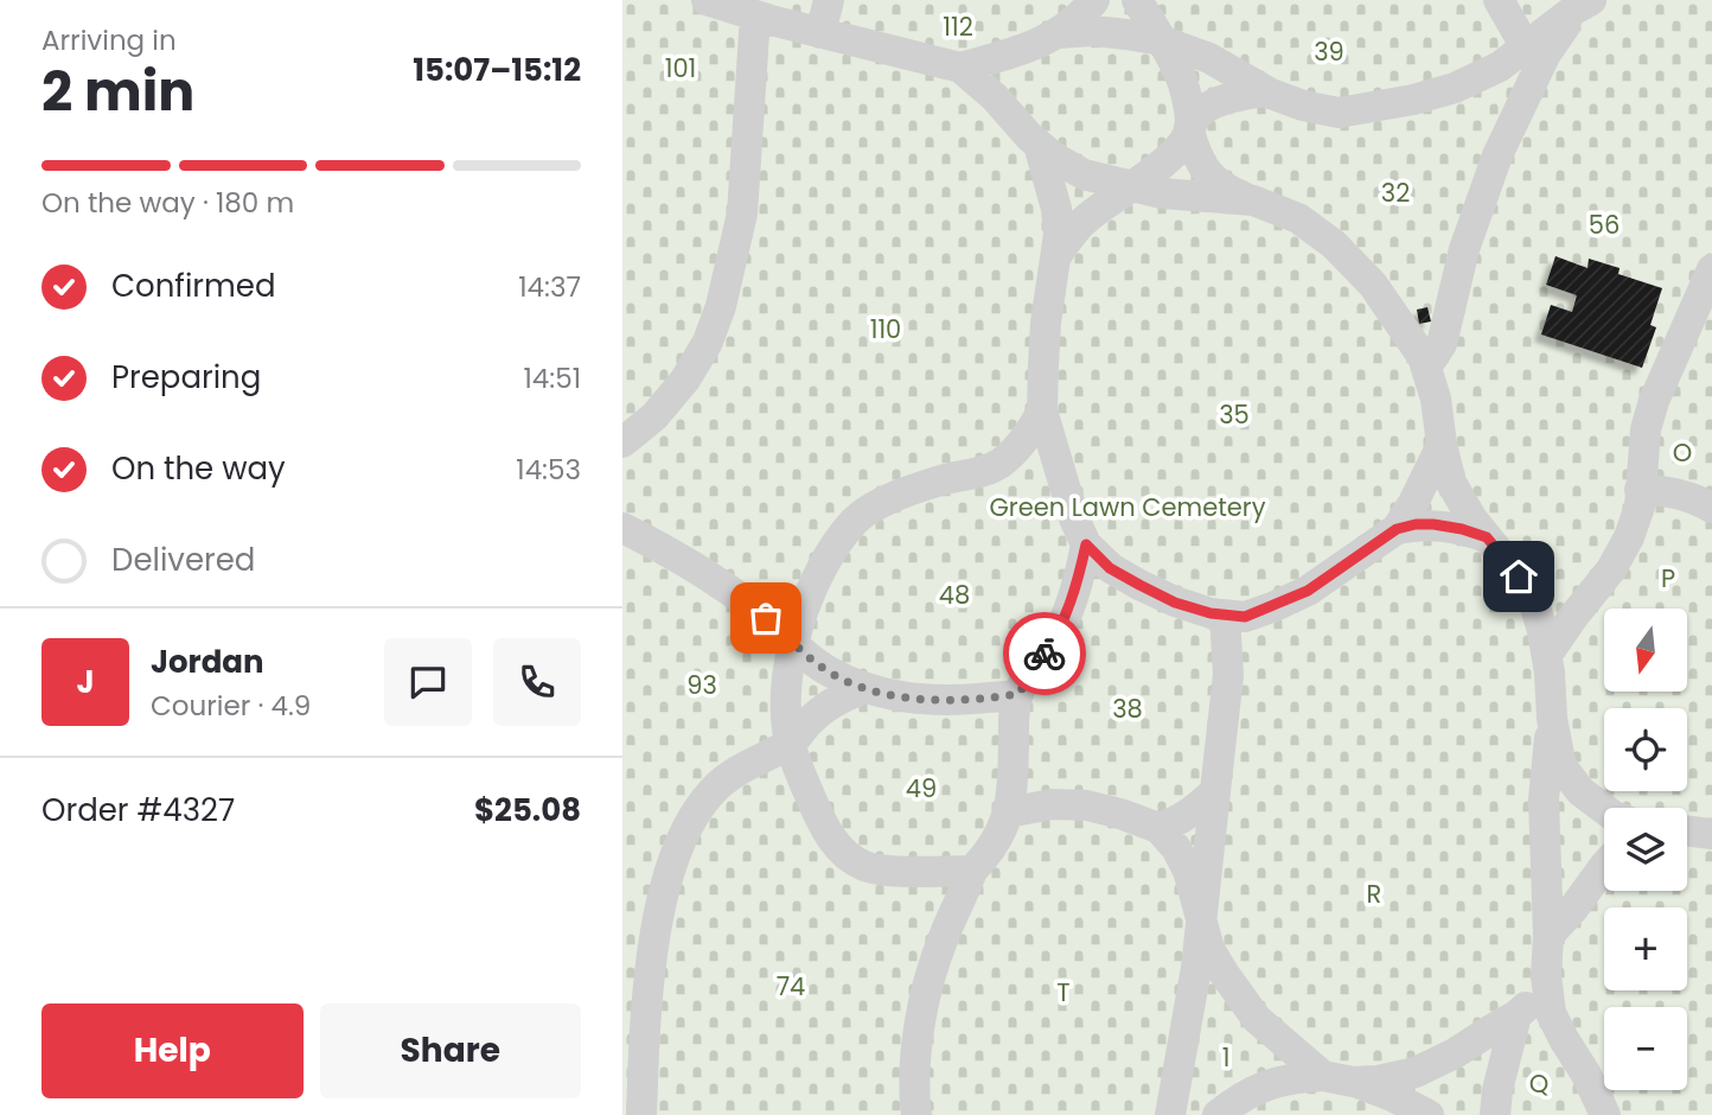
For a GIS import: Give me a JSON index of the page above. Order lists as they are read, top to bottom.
{
  "parks": [
    "112",
    "39",
    "101",
    "32",
    "56",
    "110",
    "35",
    "O",
    "Green Lawn Cemetery",
    "P",
    "48",
    "93",
    "38",
    "49",
    "R",
    "74",
    "T",
    "1",
    "Q"
  ],
  "north": "bottom",
  "page": {
    "heading": ["2 min", "Arriving in", "15:07–15:12"],
    "panel": [
      "Jordan",
      "Courier · 4.9",
      "Order #4327",
      "$25.08"
    ],
    "bar": "On the way · 180 m",
    "list": [
      ["Confirmed", "14:37"],
      ["Preparing", "14:51"],
      ["On the way", "14:53"],
      "Delivered"
    ],
    "map_buttons": ["+", "−"],
    "round": "J",
    "buttons": ["Help", "Share"]
  }
}
